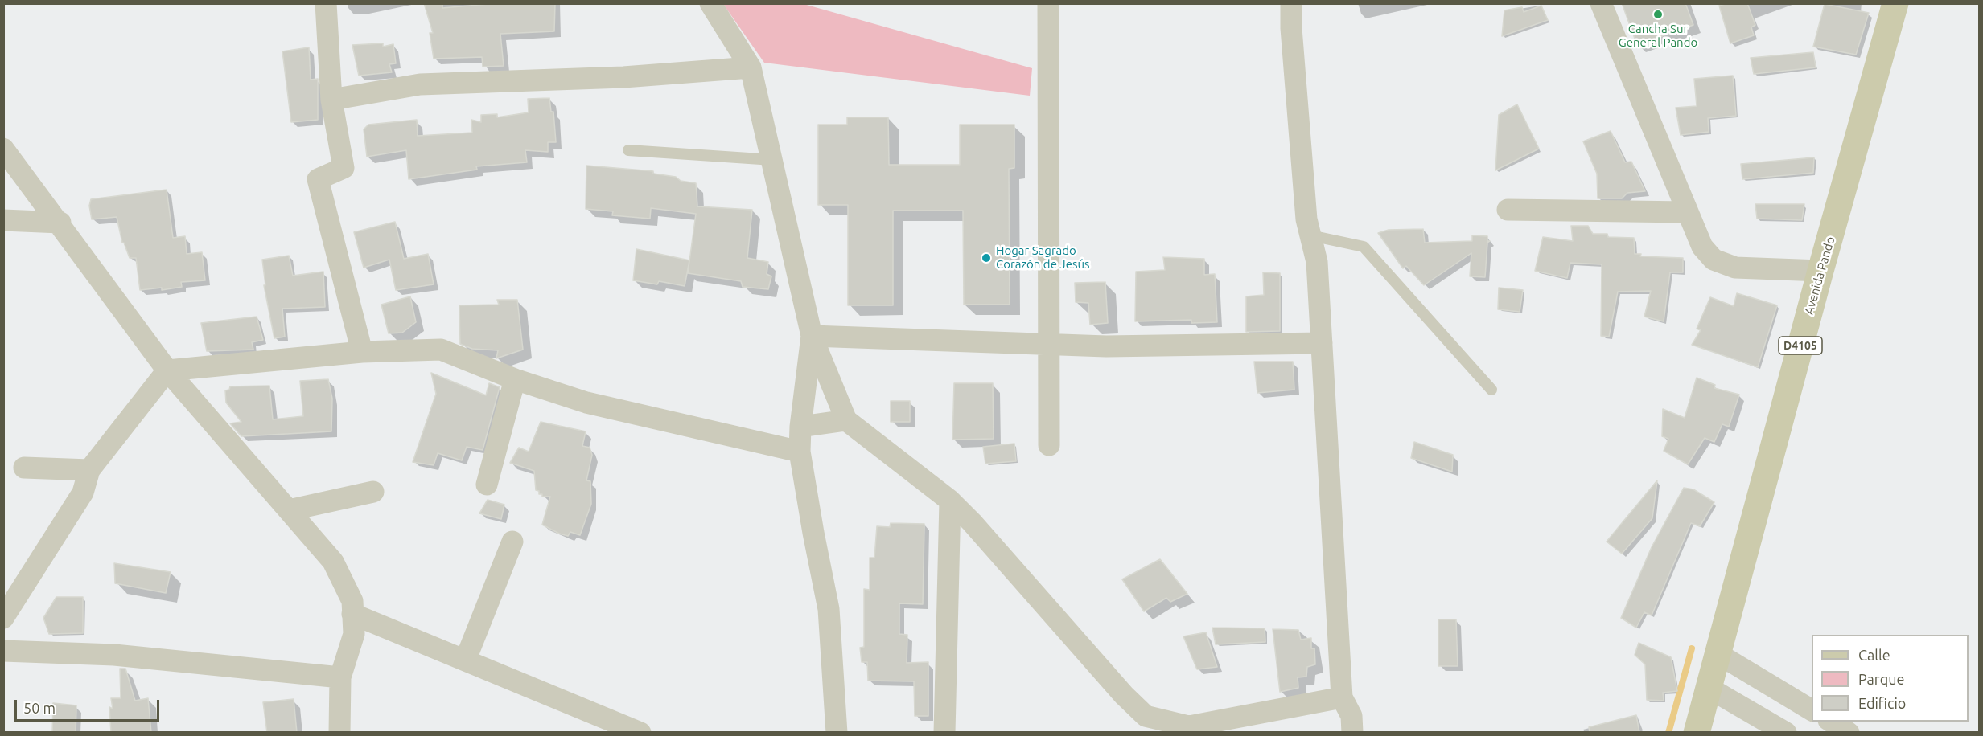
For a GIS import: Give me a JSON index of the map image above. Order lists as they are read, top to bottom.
{
  "streets": {
    "main road": ["Avenida Pando", "D4105"]
  },
  "crossings": [
    ["Avenida Pando", "D4105"]
  ],
  "places": ["Cancha Sur General Pando", "Hogar Sagrado Corazón de Jesús"],
  "legend": ["Calle", "Parque", "Edificio"],
  "scale_bar": "50 m"
}
